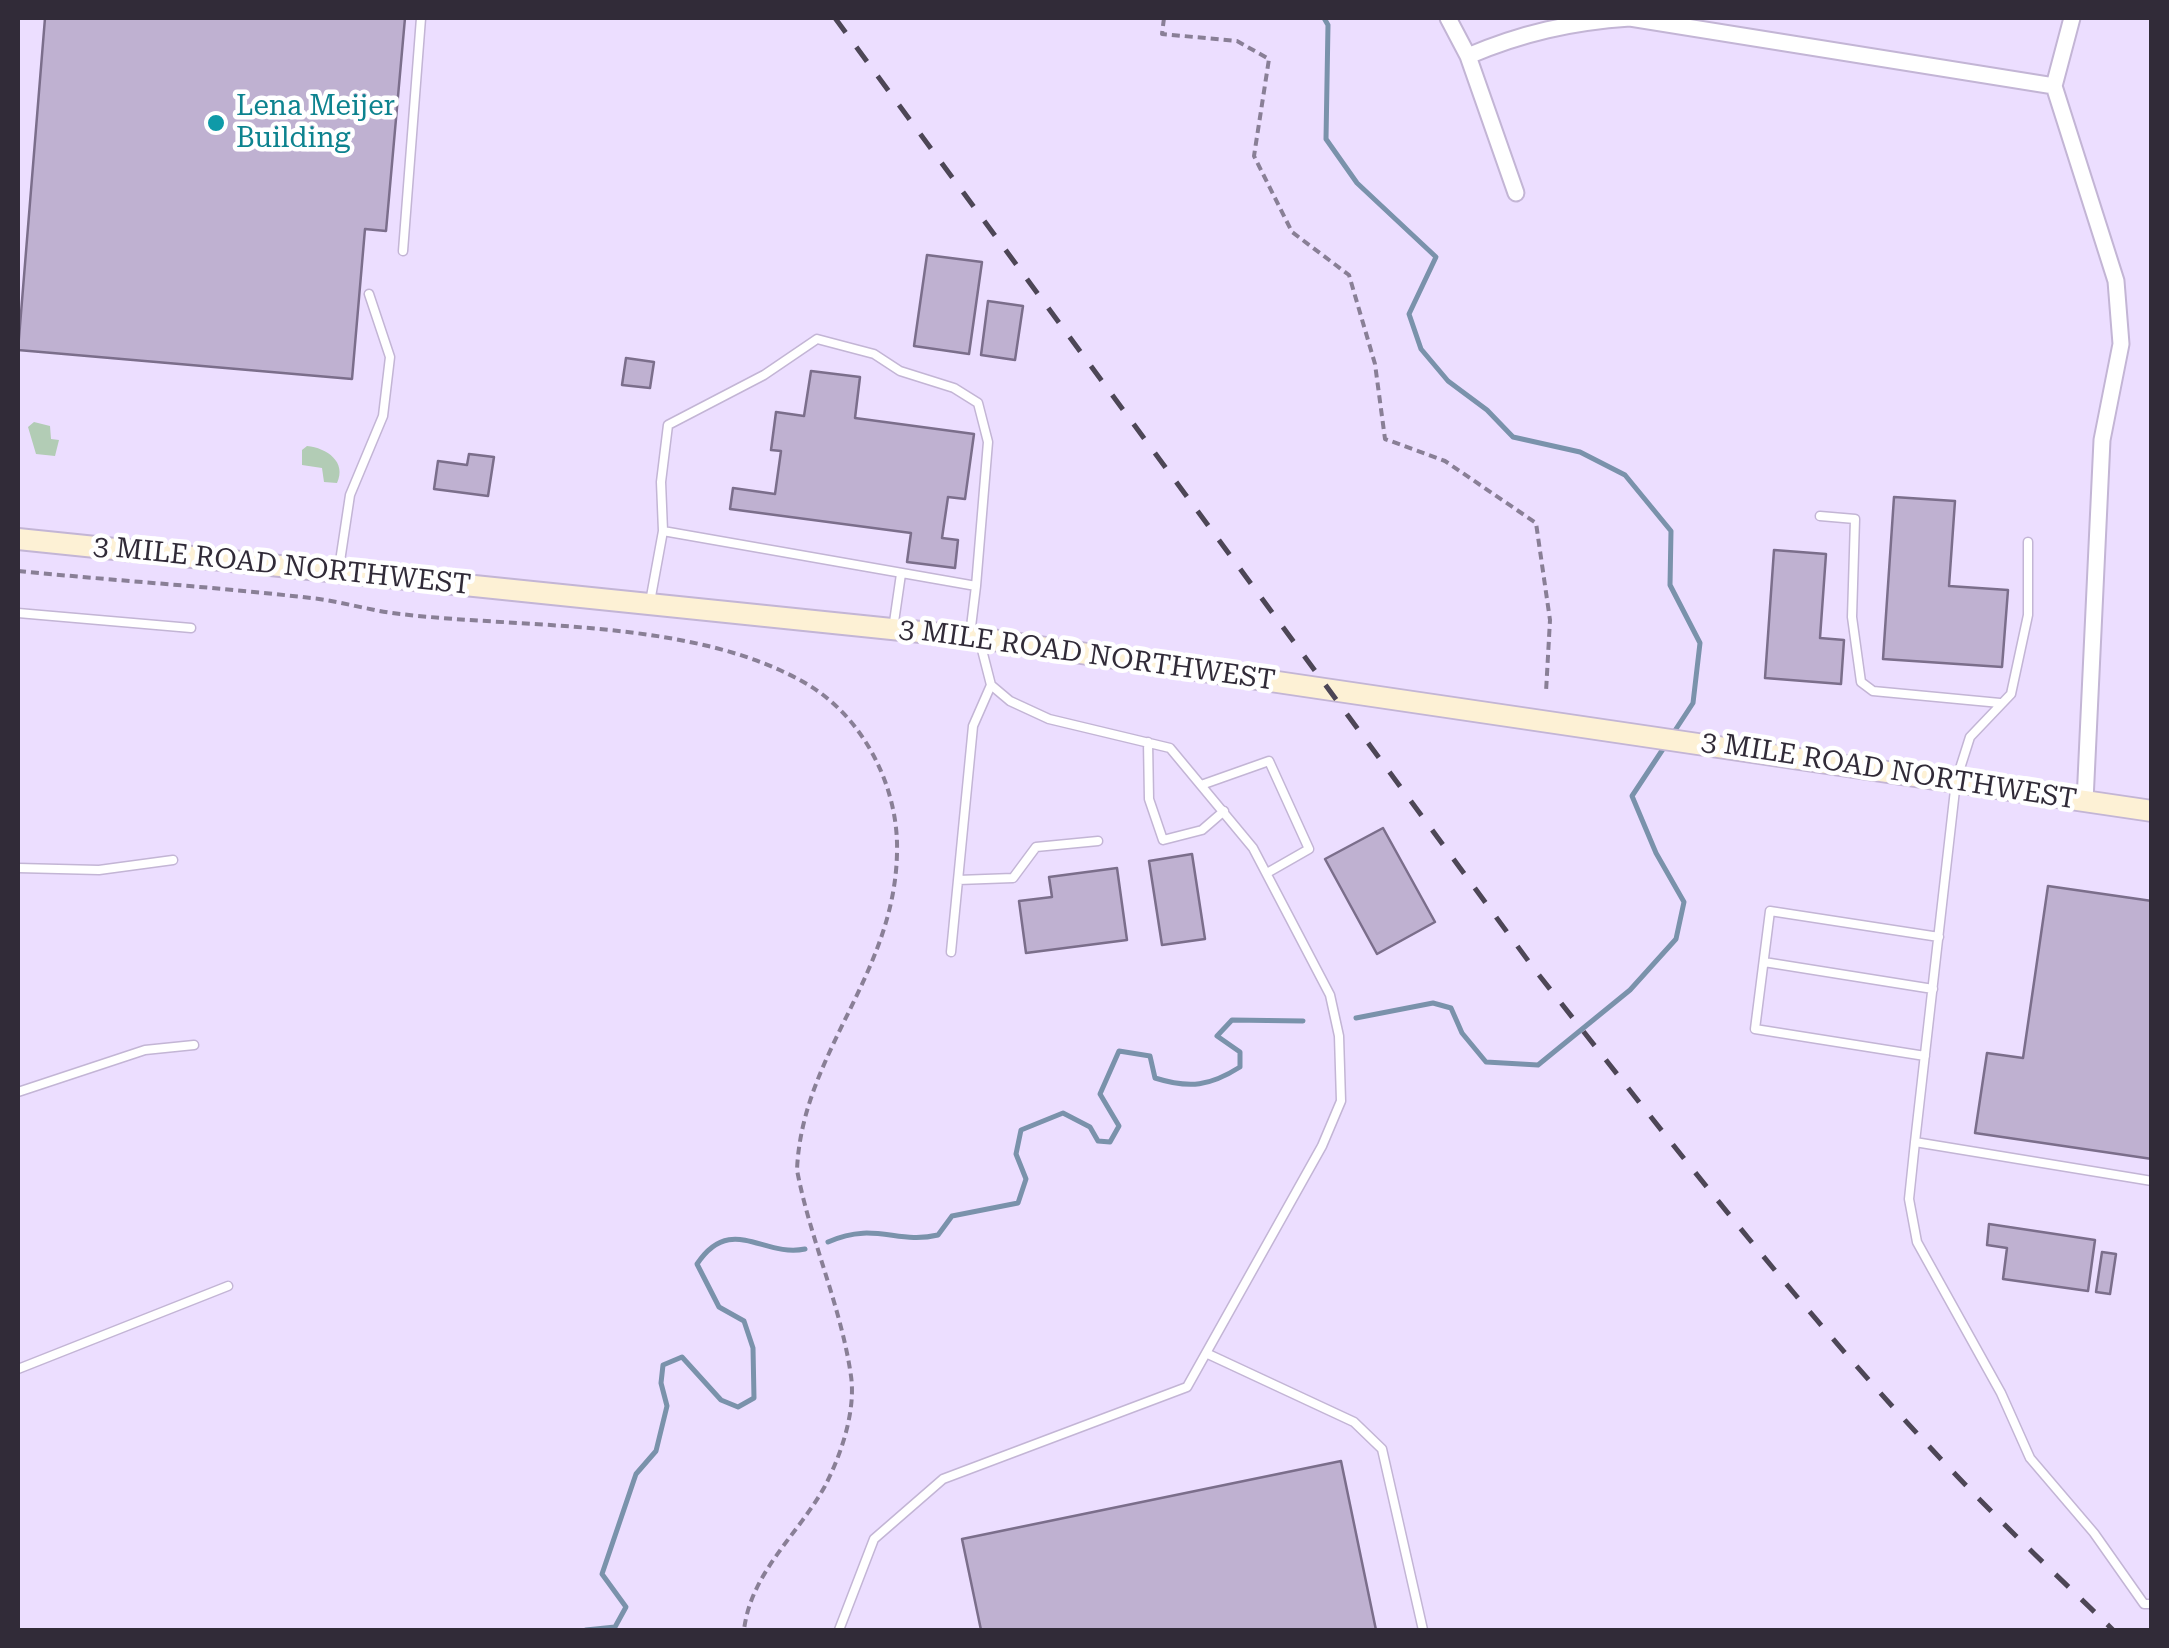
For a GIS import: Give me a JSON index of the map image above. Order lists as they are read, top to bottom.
{
  "streets": {
    "main road": ["3 MILE ROAD NORTHWEST"]
  },
  "places": ["Lena Meijer Building"]
}
